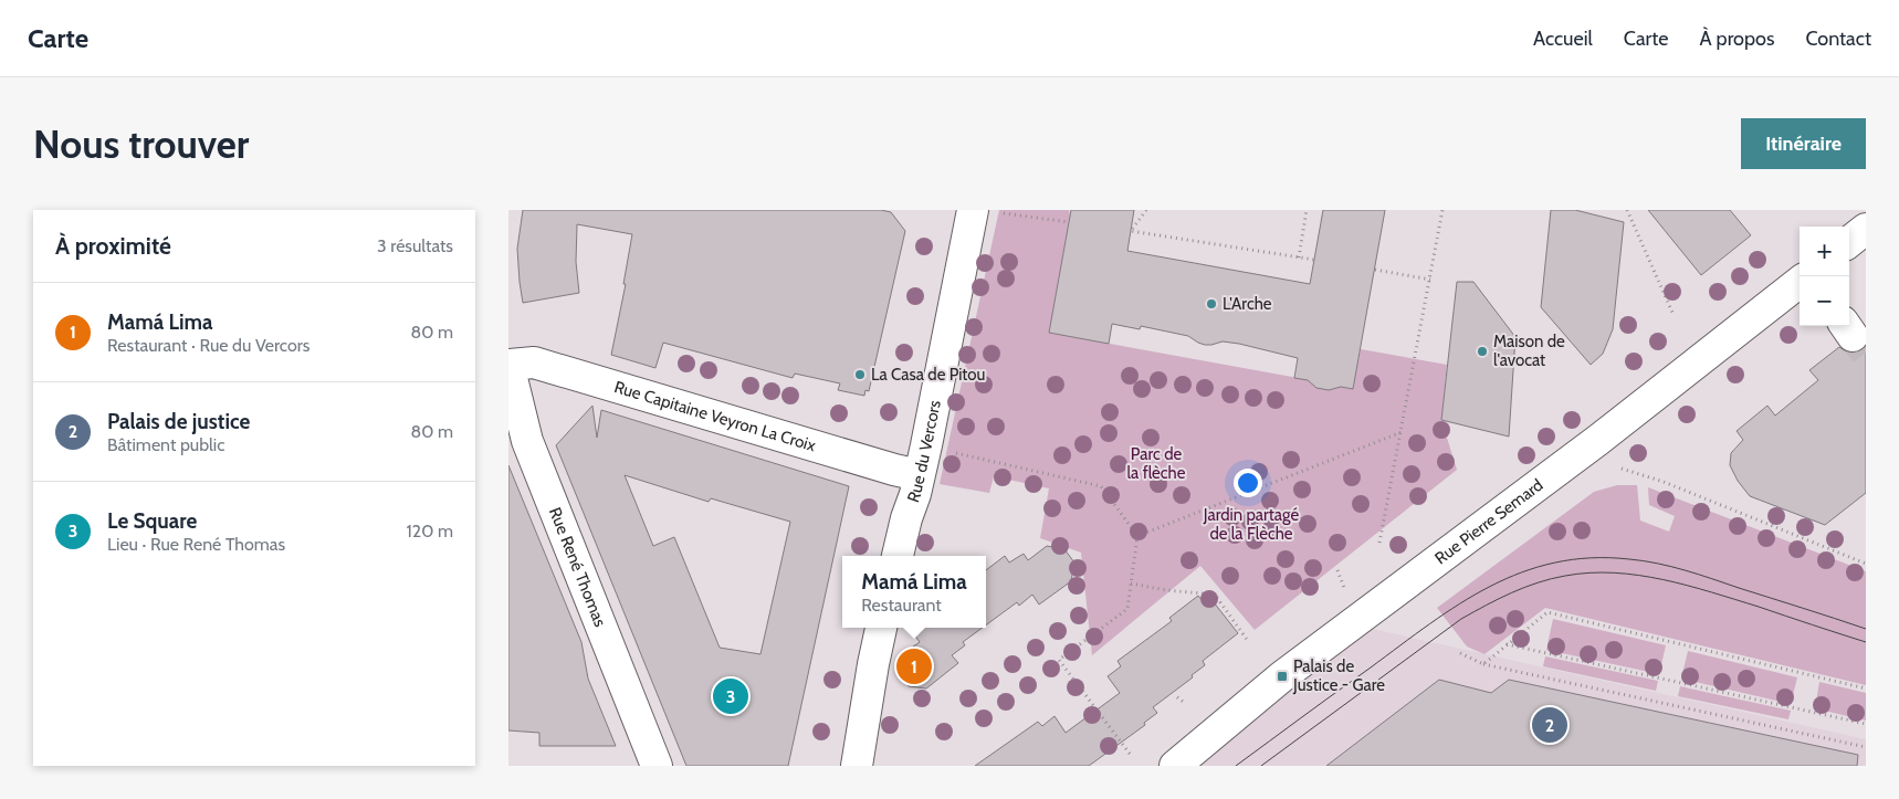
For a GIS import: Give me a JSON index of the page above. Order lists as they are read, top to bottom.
{
  "streets": {
    "street": [
      "Rue Capitaine Veyron La Croix",
      "Rue du Vercors",
      "Rue Pierre Semard",
      "Rue René Thomas"
    ]
  },
  "crossings": [
    ["Rue Capitaine Veyron La Croix", "Rue du Vercors"],
    ["Rue Capitaine Veyron La Croix", "Rue René Thomas"]
  ],
  "parks": ["Parc de la flèche", "Jardin partagé de la Flèche"],
  "places": {
    "other": ["L'Arche", "Maison de l'avocat", "La Casa de Pitou"],
    "transit": ["Palais de Justice - Gare"]
  },
  "page": {
    "header": "Carte",
    "nav": [
      "Accueil",
      "Carte",
      "À propos",
      "Contact"
    ],
    "buttons": "Itinéraire",
    "title": "Nous trouver",
    "heading": ["À proximité", "3 résultats"],
    "map_buttons": ["+", "−"],
    "list": [
      {
        "mark": "1",
        "name": "Mamá Lima",
        "note": "Restaurant · Rue du Vercors",
        "value": "80 m"
      },
      {
        "mark": "2",
        "name": "Palais de justice",
        "note": "Bâtiment public",
        "value": "80 m"
      },
      {
        "mark": "3",
        "name": "Le Square",
        "note": "Lieu · Rue René Thomas",
        "value": "120 m"
      }
    ],
    "popup": ["Mamá Lima", "Restaurant"],
    "pins": ["1", "3", "2"]
  }
}
